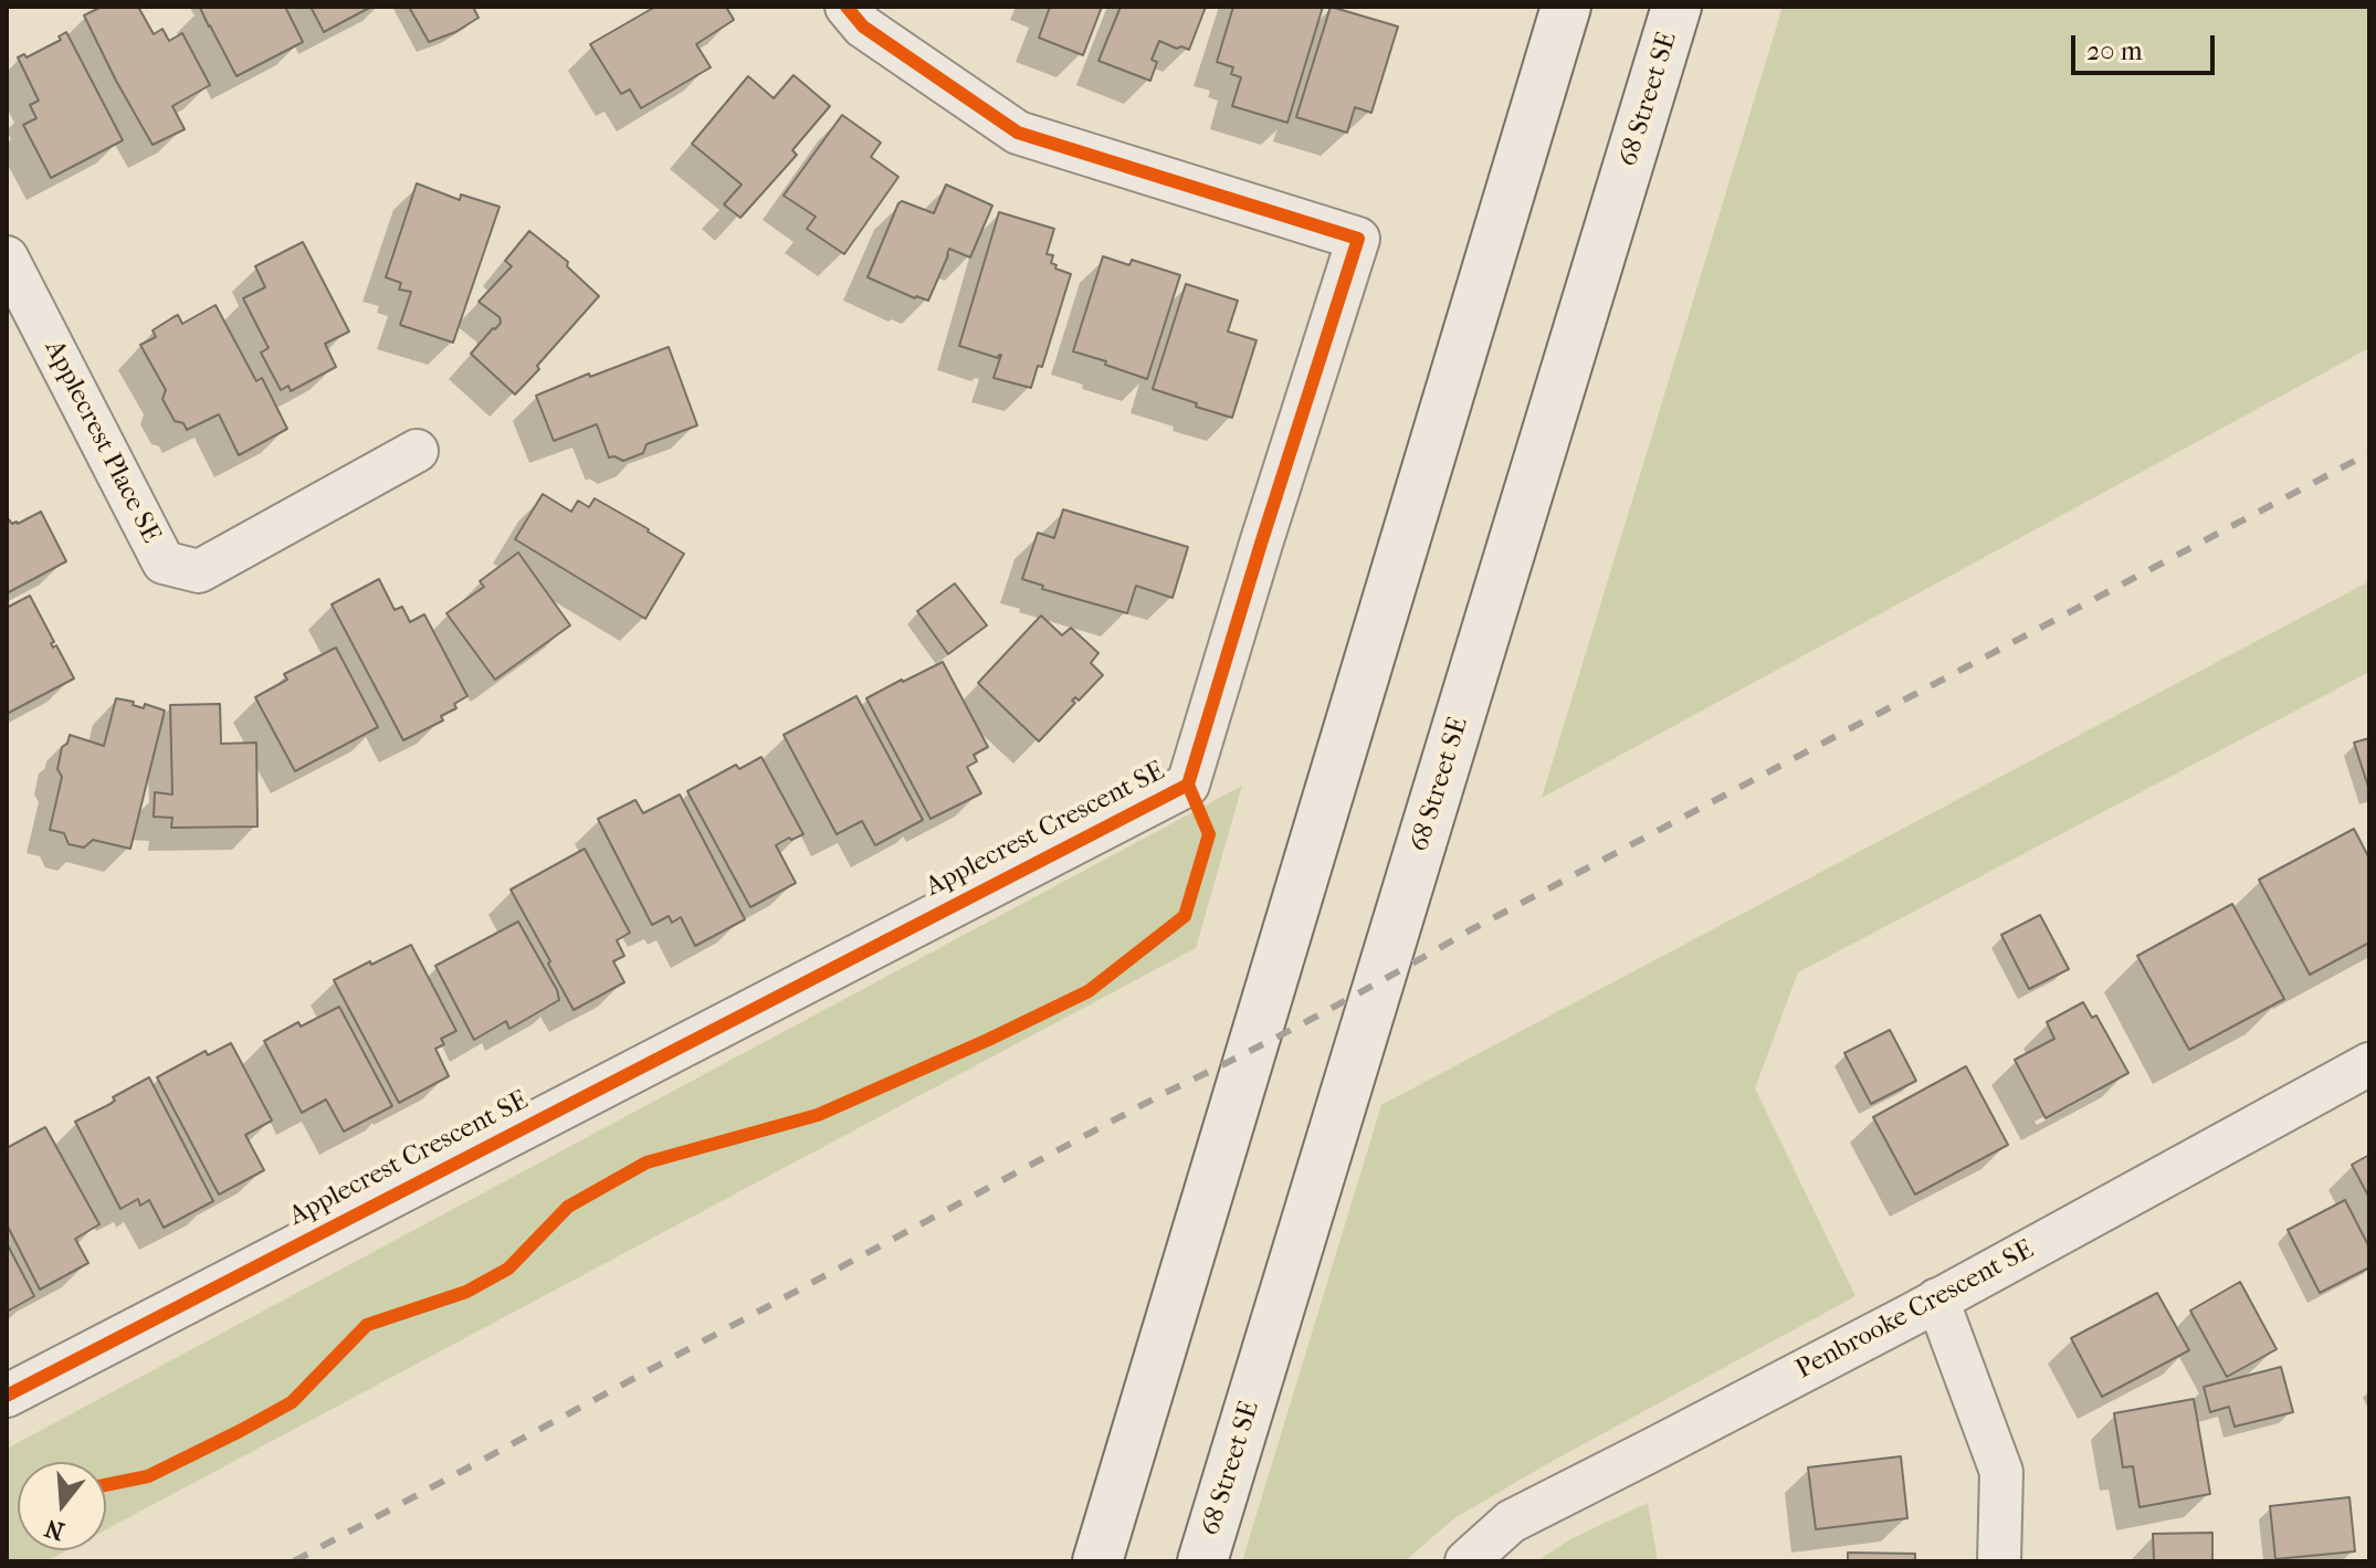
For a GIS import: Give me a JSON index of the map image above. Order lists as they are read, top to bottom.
{
  "streets": {
    "main road": ["68 Street SE"],
    "street": ["Applecrest Place SE", "Applecrest Crescent SE", "Penbrooke Crescent SE"]
  },
  "scale_bar": "20 m",
  "north": "bottom"
}
